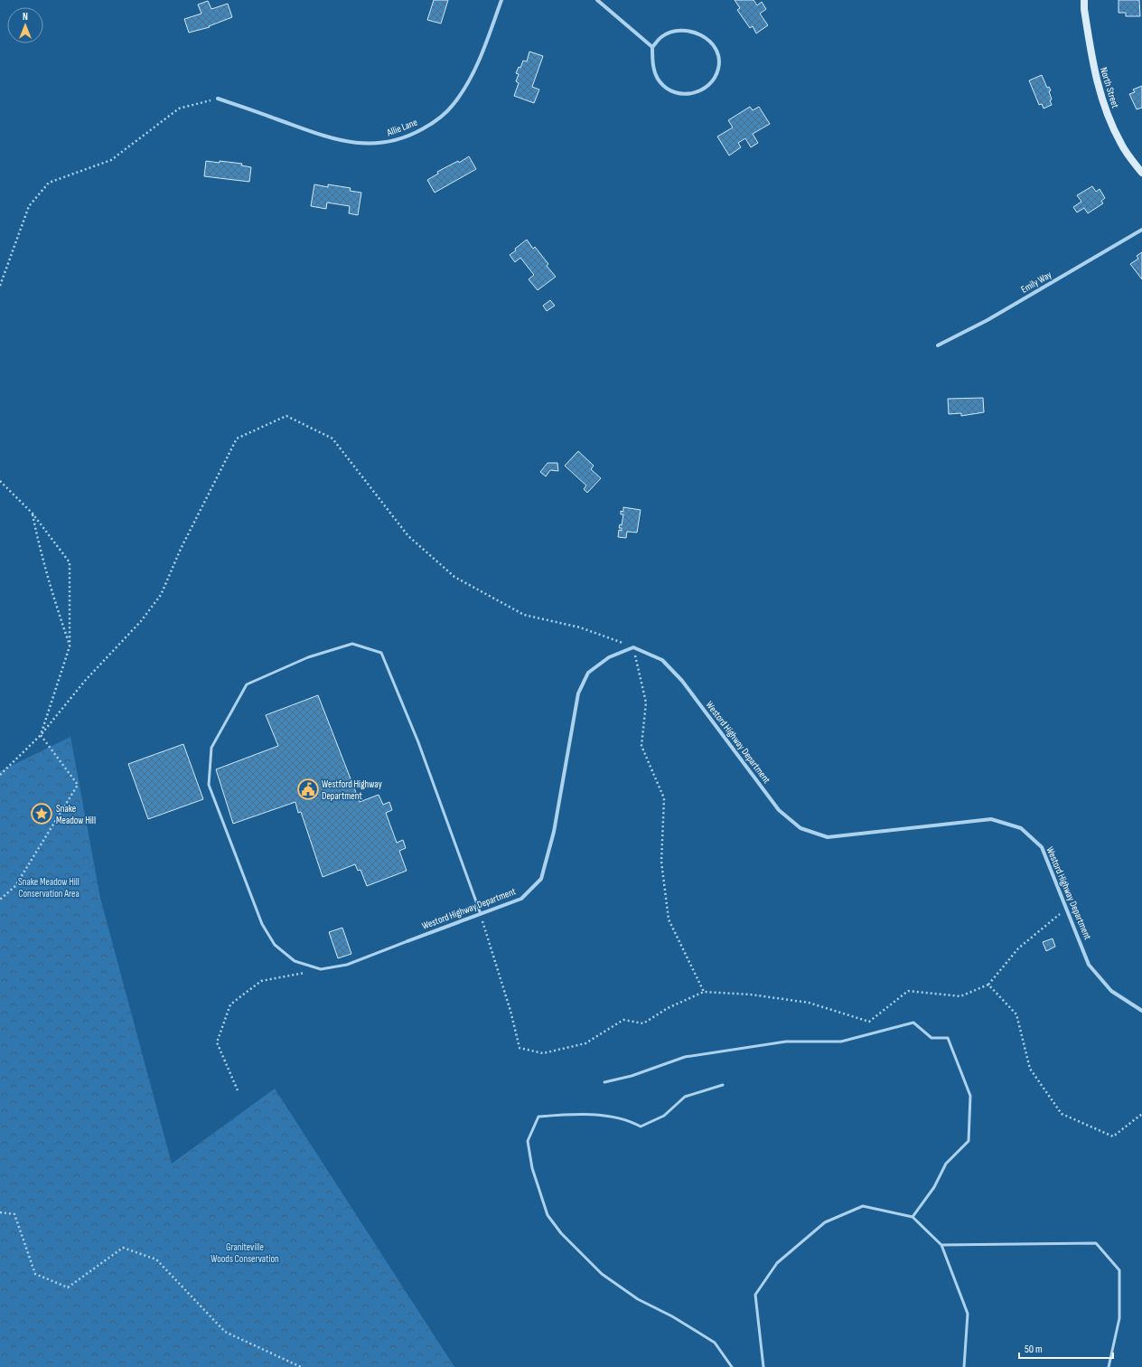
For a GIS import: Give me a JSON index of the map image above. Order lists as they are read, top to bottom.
{
  "streets": {
    "main road": ["North Street"],
    "street": ["Allie Lane", "Emily Way", "Westord Highway Department"]
  },
  "parks": ["Snake Meadow Hill Conservation Area", "Graniteville Woods Conservation"],
  "places": {
    "public building": ["Westford Highway Department"],
    "place": ["Snake Meadow Hill"]
  },
  "scale_bar": "50 m",
  "north": "top"
}
